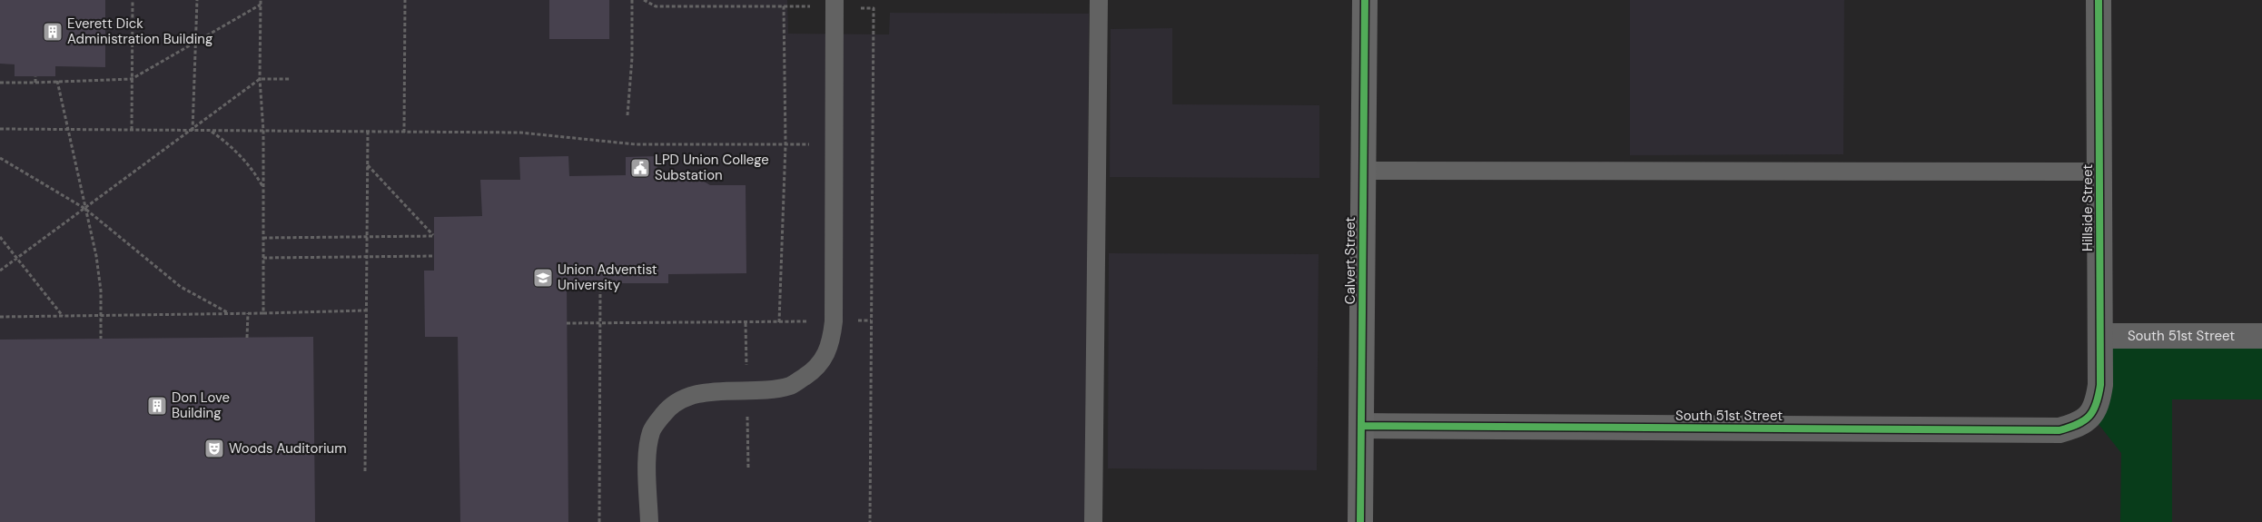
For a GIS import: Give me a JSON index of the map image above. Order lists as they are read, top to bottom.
{
  "streets": {
    "street": ["Hillside Street", "Calvert Street", "South 51st Street"]
  },
  "crossings": [
    ["Hillside Street", "South 51st Street"],
    ["Calvert Street", "South 51st Street"]
  ],
  "places": {
    "building": ["Everett Dick Administration Building", "Don Love Building"],
    "public building": ["LPD Union College Substation"],
    "school or university": ["Union Adventist University"],
    "theatre": ["Woods Auditorium"]
  }
}
